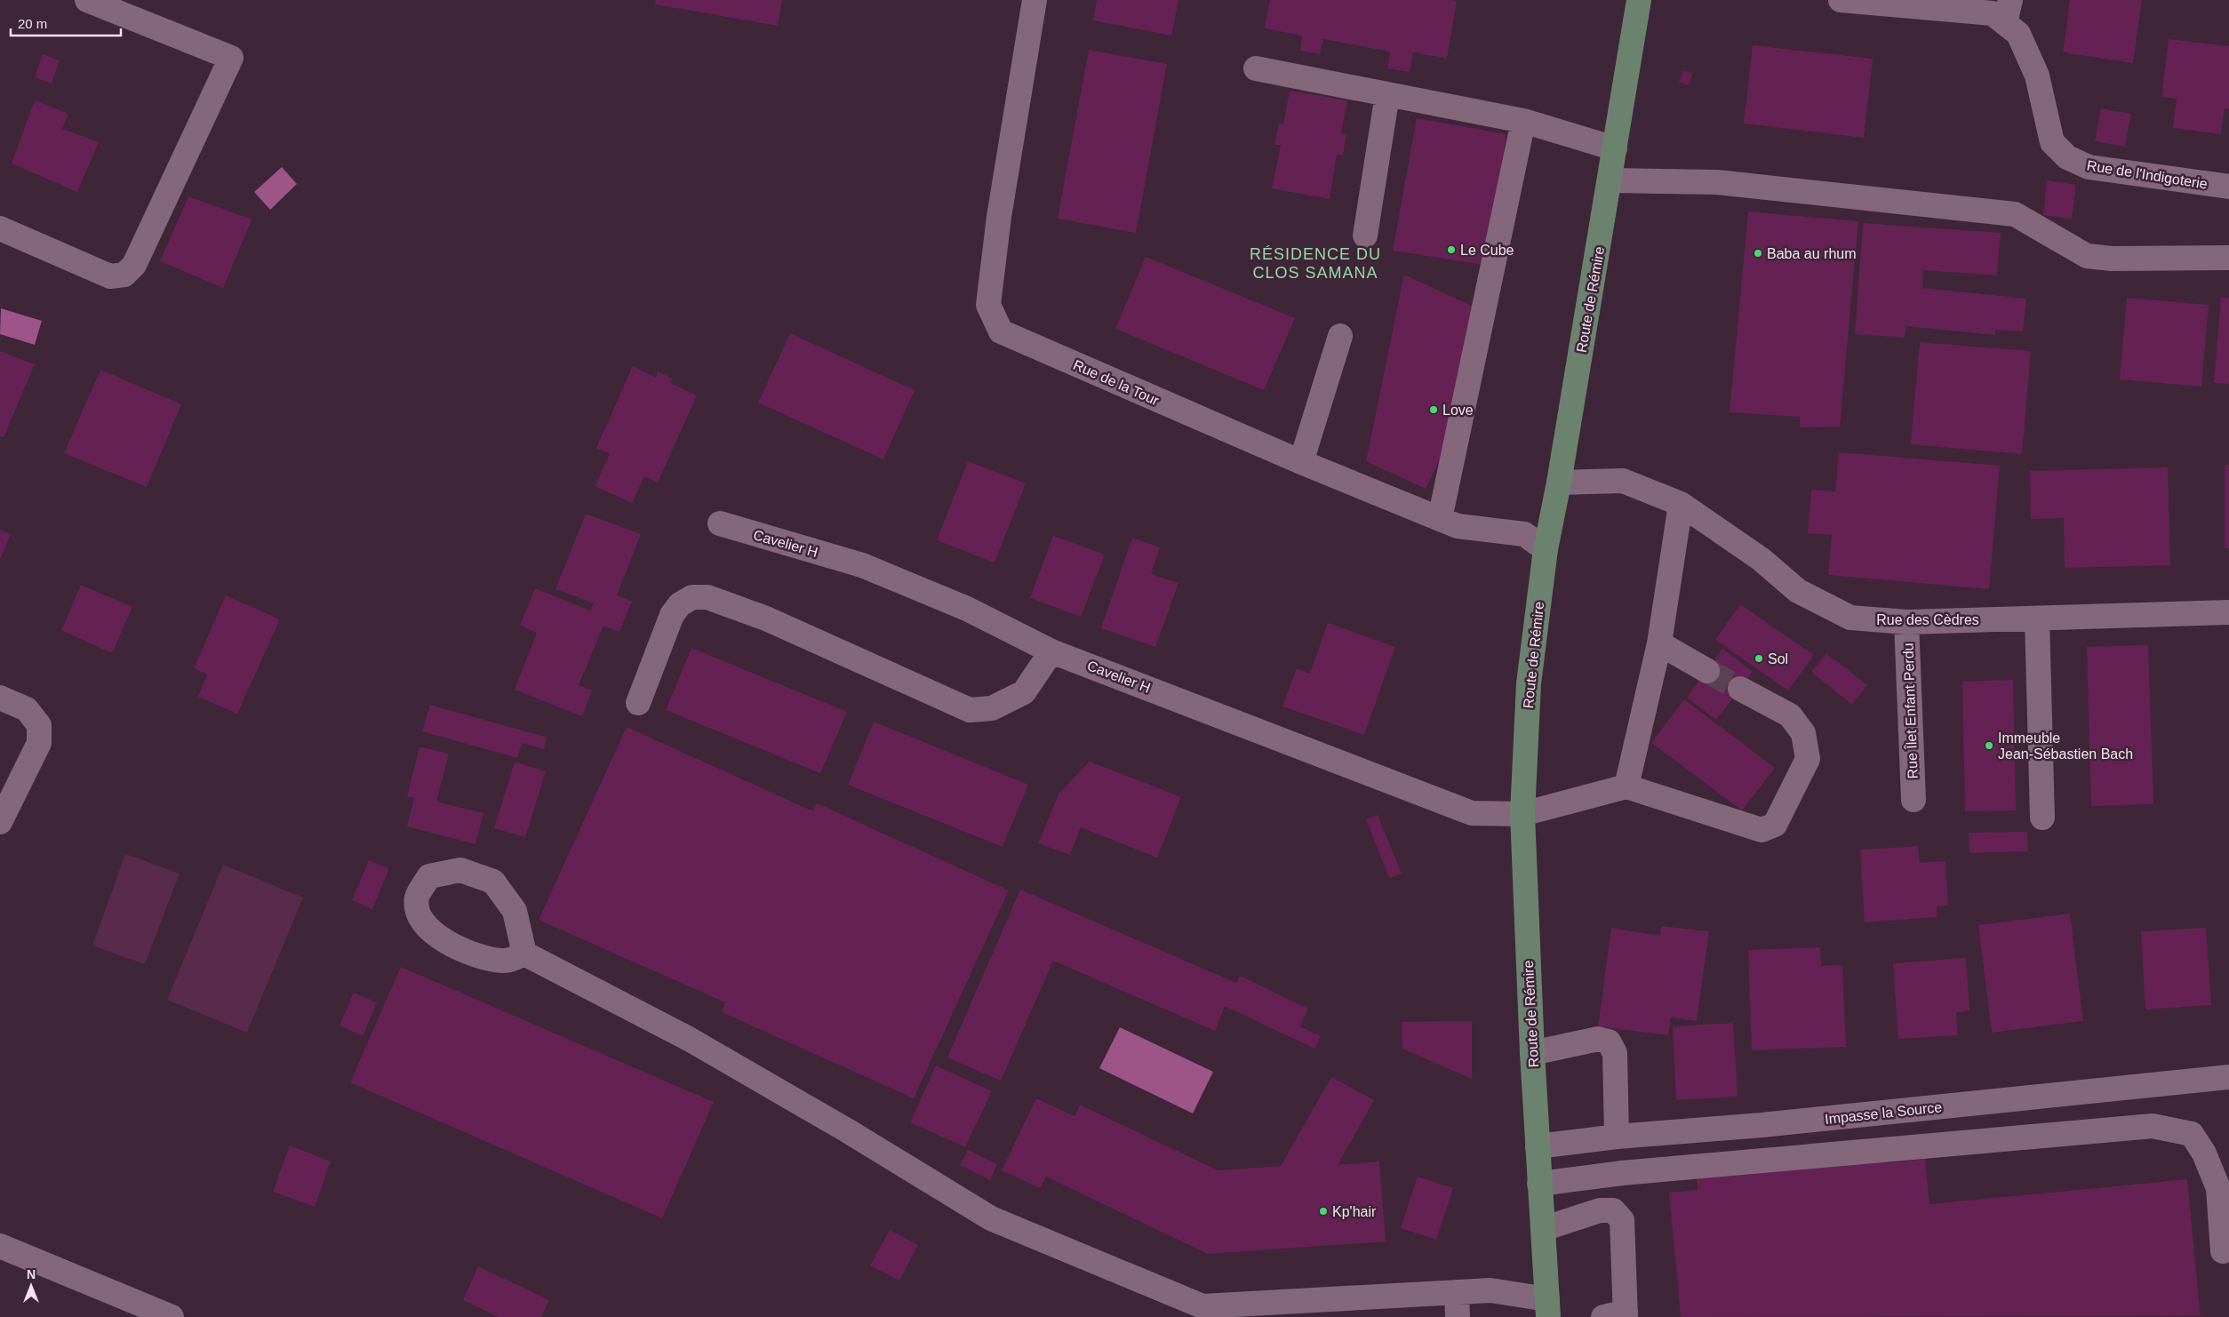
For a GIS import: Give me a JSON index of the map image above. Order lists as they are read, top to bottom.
{
  "streets": {
    "main road": ["Route de Rémire"],
    "street": [
      "Rue de l'Indigoterie",
      "Rue de la Tour",
      "Cavelier H",
      "Rue des Cèdres",
      "Rue Îlet Enfant Perdu",
      "Impasse la Source"
    ]
  },
  "crossings": [
    ["Route de Rémire", "Rue de la Tour"],
    ["Route de Rémire", "Cavelier H"],
    ["Route de Rémire", "Rue des Cèdres"],
    ["Route de Rémire", "Impasse la Source"],
    ["Rue des Cèdres", "Rue Îlet Enfant Perdu"]
  ],
  "districts": ["RÉSIDENCE DU CLOS SAMANA"],
  "places": [
    "Le Cube",
    "Baba au rhum",
    "Love",
    "Sol",
    "Immeuble Jean-Sébastien Bach",
    "Kp'hair"
  ],
  "scale_bar": "20 m",
  "north": "top"
}
